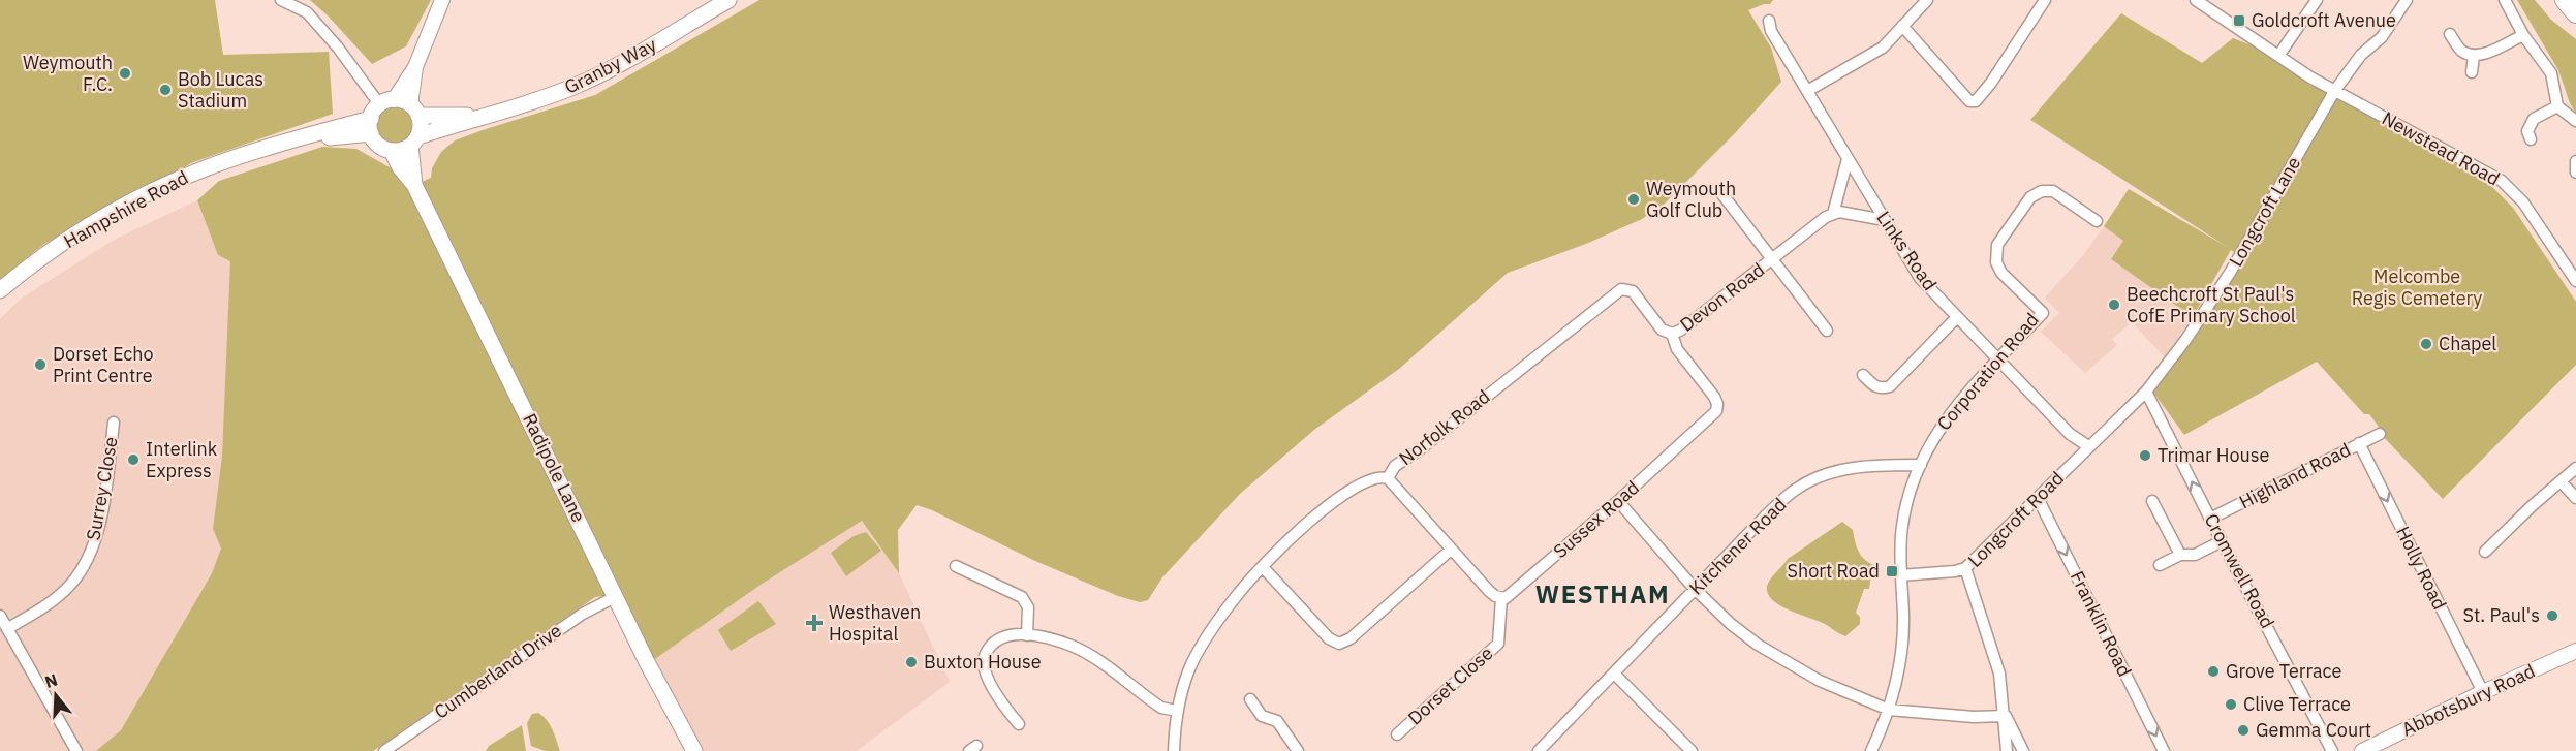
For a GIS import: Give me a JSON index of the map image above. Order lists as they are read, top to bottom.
{
  "streets": {
    "main road": ["Granby Way", "Hampshire Road", "Radipole Lane"],
    "street": [
      "Newstead Road",
      "Longcroft Lane",
      "Links Road",
      "Devon Road",
      "Corporation Road",
      "Norfolk Road",
      "Highland Road",
      "Surrey Close",
      "Sussex Road",
      "Longcroft Road",
      "Kitchener Road",
      "Holly Road",
      "Cromwell Road",
      "Franklin Road",
      "Cumberland Drive",
      "Dorset Close",
      "Abbotsbury Road"
    ]
  },
  "crossings": [
    ["Granby Way", "Hampshire Road"],
    ["Granby Way", "Radipole Lane"],
    ["Newstead Road", "Longcroft Lane"],
    ["Hampshire Road", "Radipole Lane"],
    ["Longcroft Lane", "Longcroft Road"],
    ["Longcroft Lane", "Cromwell Road"],
    ["Links Road", "Corporation Road"],
    ["Links Road", "Longcroft Road"],
    ["Devon Road", "Norfolk Road"],
    ["Devon Road", "Sussex Road"],
    ["Corporation Road", "Kitchener Road"],
    ["Norfolk Road", "Sussex Road"],
    ["Radipole Lane", "Cumberland Drive"],
    ["Highland Road", "Holly Road"],
    ["Highland Road", "Cromwell Road"],
    ["Sussex Road", "Dorset Close"],
    ["Longcroft Road", "Cromwell Road"],
    ["Longcroft Road", "Franklin Road"],
    ["Holly Road", "Abbotsbury Road"]
  ],
  "one_way": ["Holly Road", "Cromwell Road", "Franklin Road"],
  "districts": ["WESTHAM"],
  "parks": ["Melcombe Regis Cemetery"],
  "places": {
    "transit": ["Goldcroft Avenue", "Short Road"],
    "other": [
      "Weymouth F.C.",
      "Bob Lucas Stadium",
      "Weymouth Golf Club",
      "Beechcroft St Paul's CofE Primary School",
      "Chapel",
      "Dorset Echo Print Centre",
      "Trimar House",
      "Interlink Express",
      "St. Paul's",
      "Buxton House",
      "Grove Terrace",
      "Clive Terrace",
      "Gemma Court"
    ],
    "health": ["Westhaven Hospital"]
  },
  "north": "top"
}
